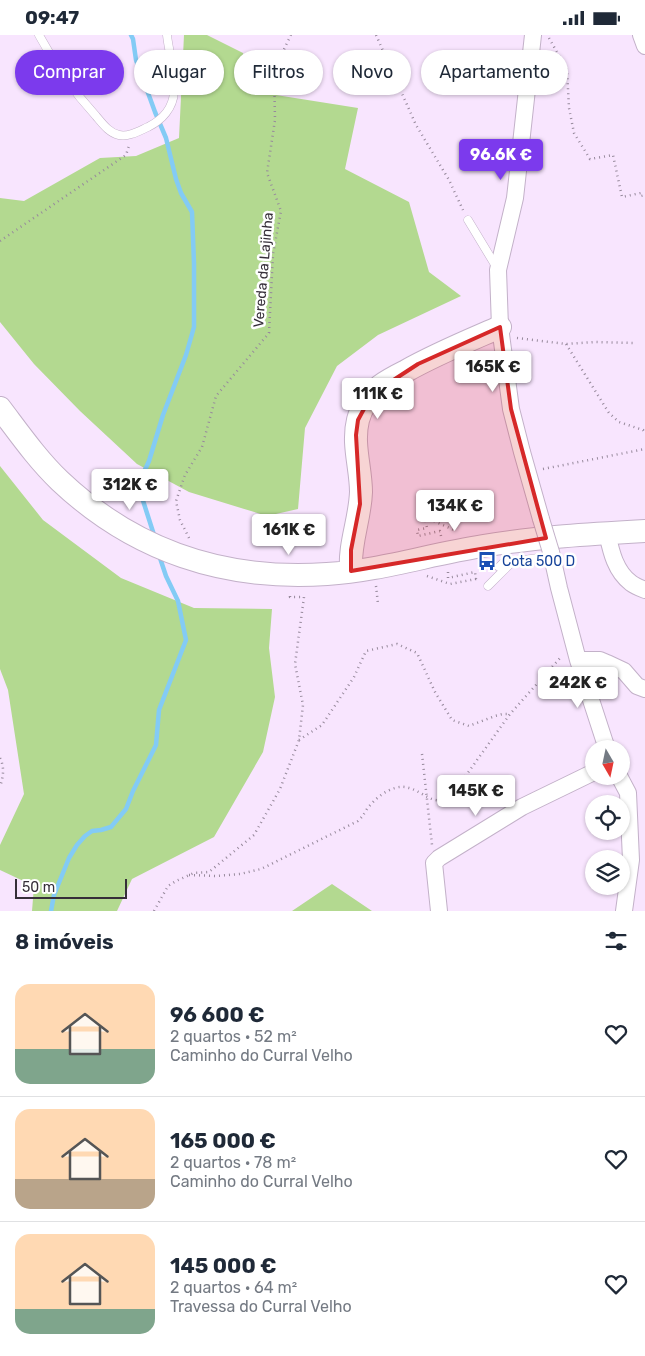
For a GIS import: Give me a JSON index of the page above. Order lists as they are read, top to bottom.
{
  "streets": {
    "path": ["Vereda da Lajinha"]
  },
  "places": {
    "bus stop": ["Cota 500 D"]
  },
  "scale_bar": "50 m",
  "north": "bottom",
  "page": {
    "status": "09:47",
    "chip": [
      "Comprar",
      "Alugar",
      "Filtros",
      "Novo",
      "Apartamento"
    ],
    "price": [
      "96.6K €",
      "165K €",
      "111K €",
      "312K €",
      "134K €",
      "161K €",
      "242K €",
      "145K €"
    ],
    "scale": "50 m",
    "heading": "8 imóveis",
    "list": [
      {
        "name": "96 600 €",
        "note": "2 quartos · 52 m² · Caminho do Curral Velho"
      },
      {
        "name": "165 000 €",
        "note": "2 quartos · 78 m² · Caminho do Curral Velho"
      },
      {
        "name": "145 000 €",
        "note": "2 quartos · 64 m² · Travessa do Curral Velho"
      }
    ]
  }
}
